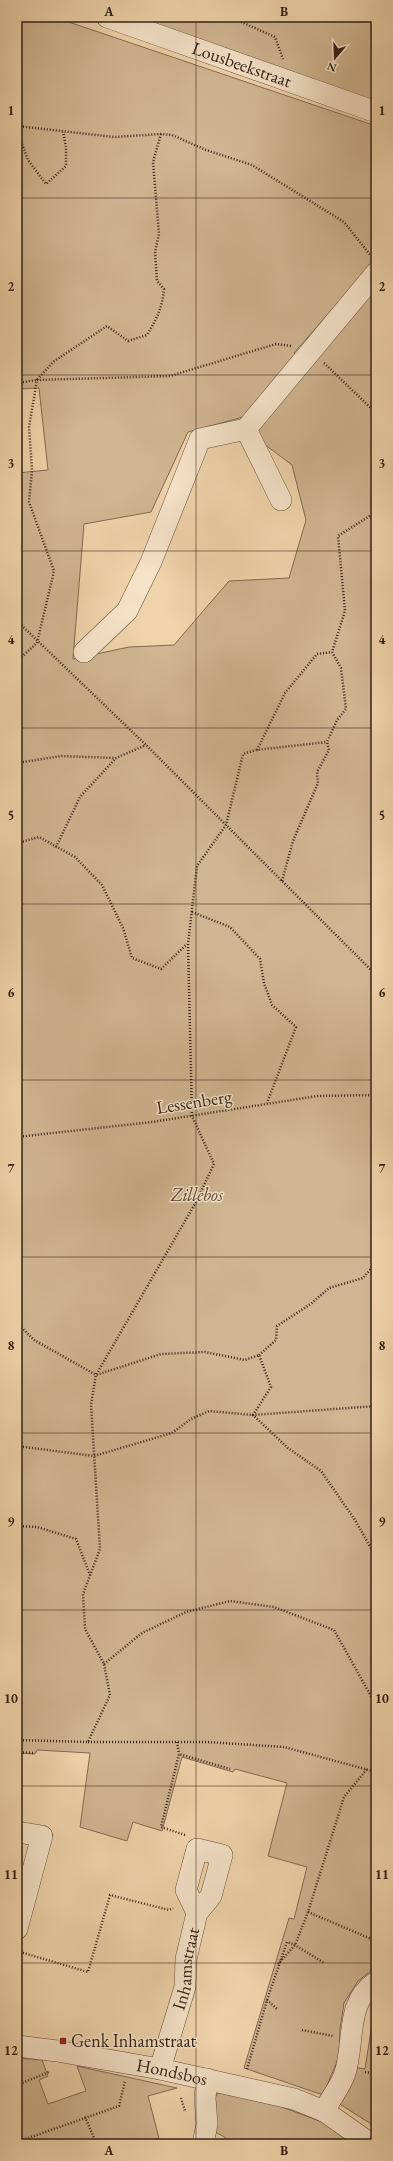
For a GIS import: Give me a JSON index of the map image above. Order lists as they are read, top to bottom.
{
  "streets": {
    "street": ["Lousbeekstraat", "Inhamstraat", "Hondsbos"],
    "path": ["Lessenberg"]
  },
  "crossings": [
    ["Inhamstraat", "Hondsbos"]
  ],
  "parks": ["Zillebos"],
  "places": {
    "transit": ["Genk Inhamstraat"]
  },
  "north": "bottom",
  "grid": {
    "columns": ["A", "B"],
    "rows": [
      "1",
      "2",
      "3",
      "4",
      "5",
      "6",
      "7",
      "8",
      "9",
      "10",
      "11",
      "12"
    ]
  }
}
